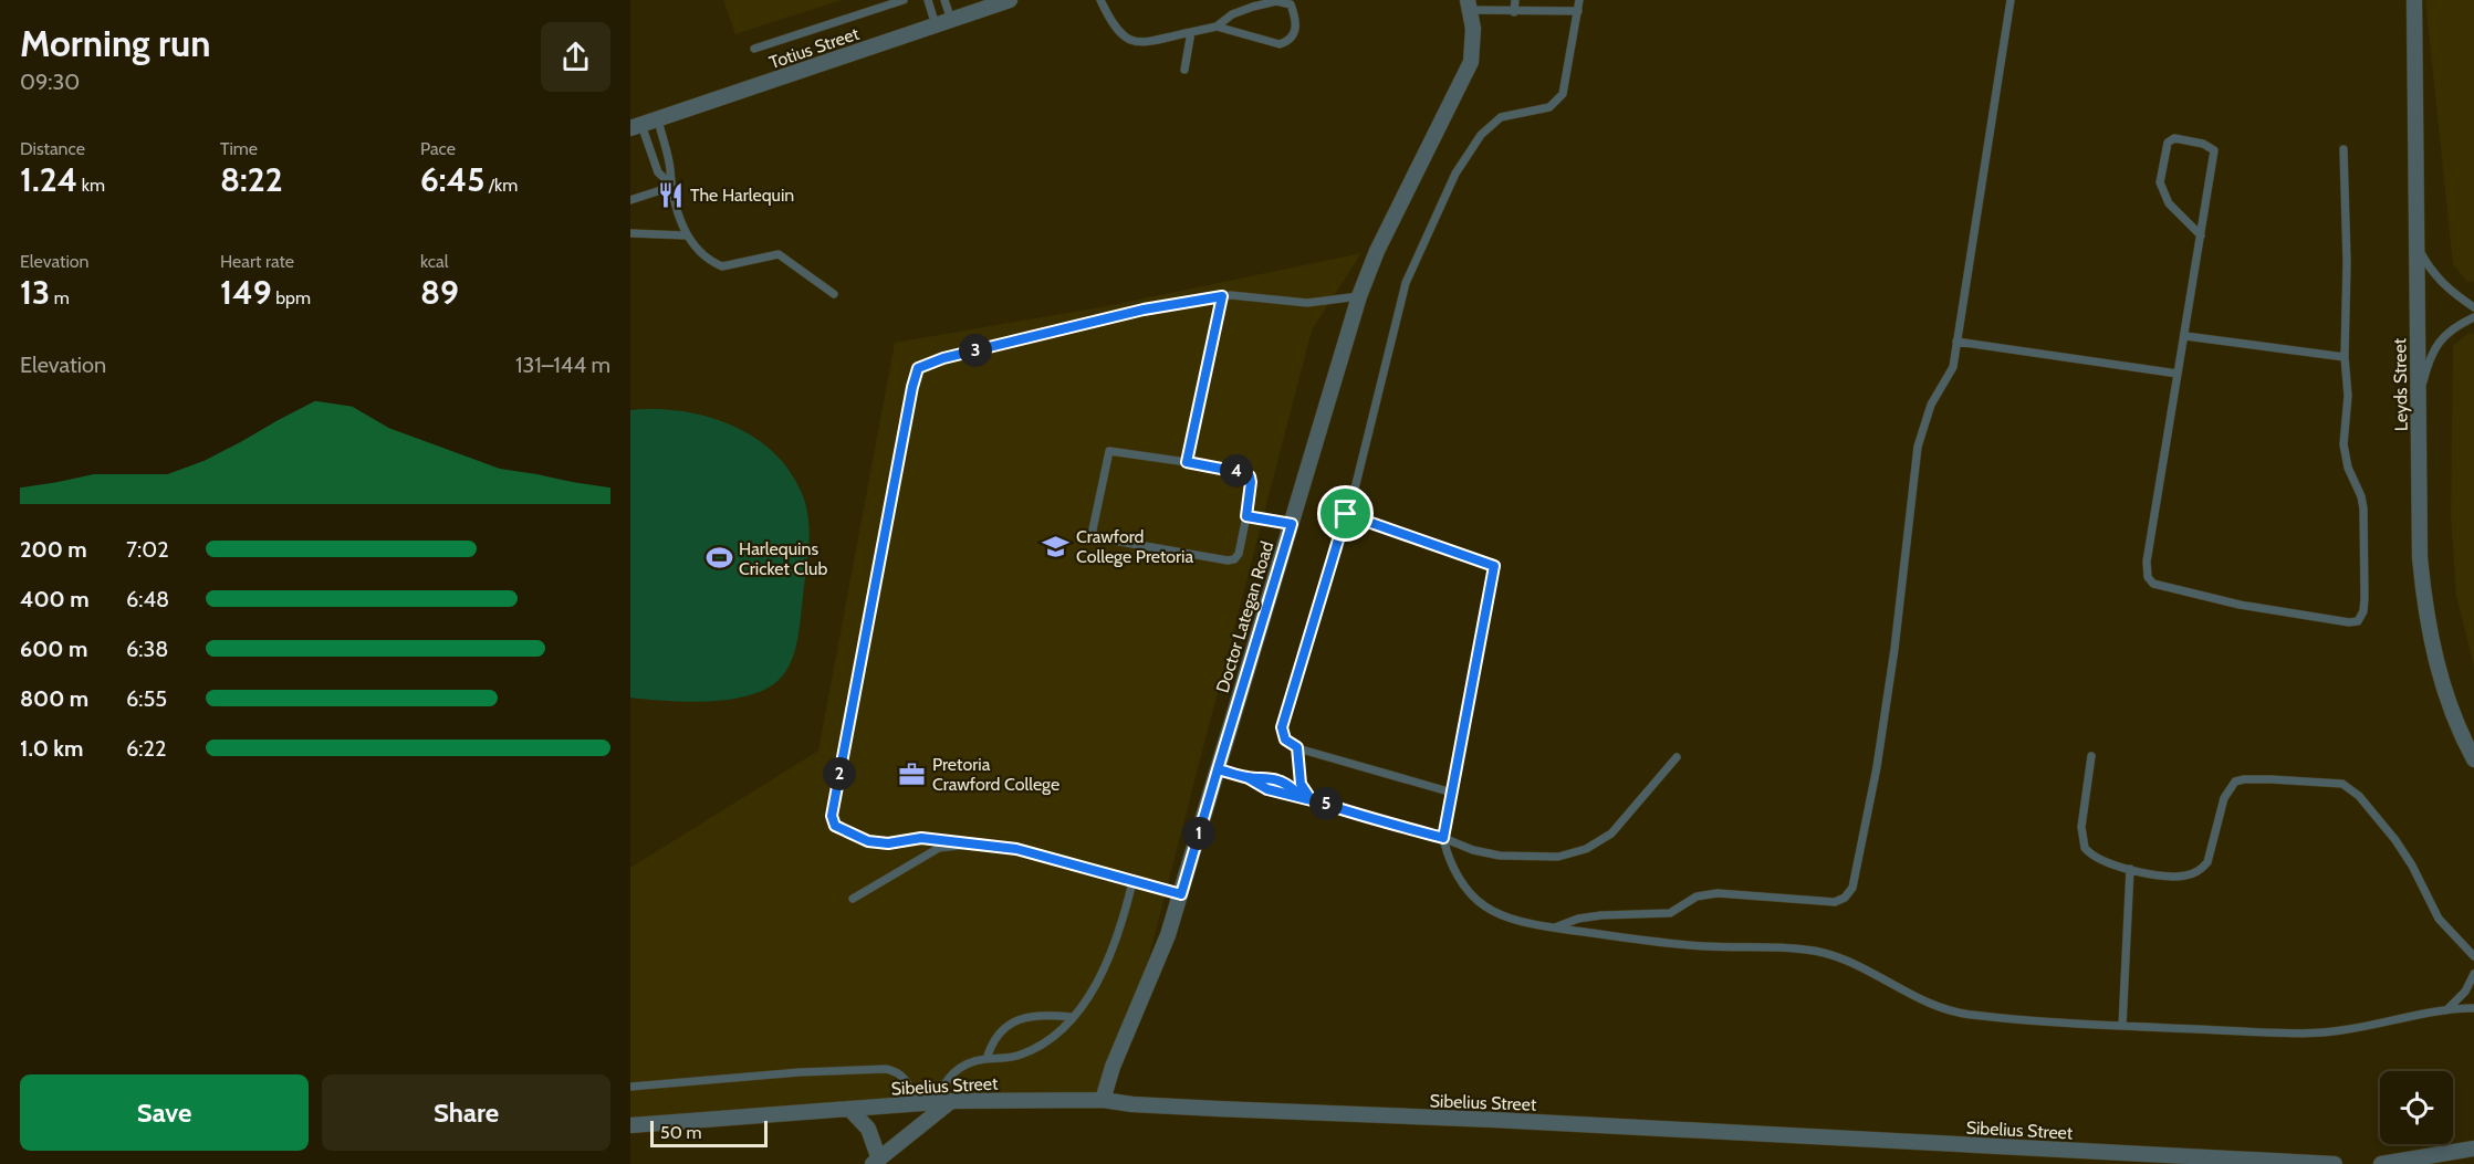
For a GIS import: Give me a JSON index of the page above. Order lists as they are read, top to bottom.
{
  "streets": {
    "street": [
      "Totius Street",
      "Leyds Street",
      "Doctor Lategan Road",
      "Sibelius Street"
    ]
  },
  "crossings": [
    ["Doctor Lategan Road", "Sibelius Street"]
  ],
  "places": {
    "restaurant": ["The Harlequin"],
    "school or university": ["Crawford College Pretoria"],
    "sports": ["Harlequins Cricket Club"],
    "office": ["Pretoria Crawford College"]
  },
  "scale_bar": "50 m",
  "page": {
    "heading": ["Morning run", "09:30"],
    "stats": [
      ["Distance", "1.24 km"],
      ["Time", "8:22"],
      ["Pace", "6:45 /km"],
      ["Elevation", "13 m"],
      ["Heart rate", "149 bpm"],
      ["kcal", "89"]
    ],
    "pins": [
      "3",
      "4",
      "2",
      "5",
      "1"
    ],
    "chart": ["Elevation", "131–144 m"],
    "list": [
      {
        "name": "200 m",
        "note": "7:02"
      },
      {
        "name": "400 m",
        "note": "6:48"
      },
      {
        "name": "600 m",
        "note": "6:38"
      },
      {
        "name": "800 m",
        "note": "6:55"
      },
      {
        "name": "1.0 km",
        "note": "6:22"
      }
    ],
    "buttons": ["Save", "Share"],
    "scale": "50 m"
  }
}
